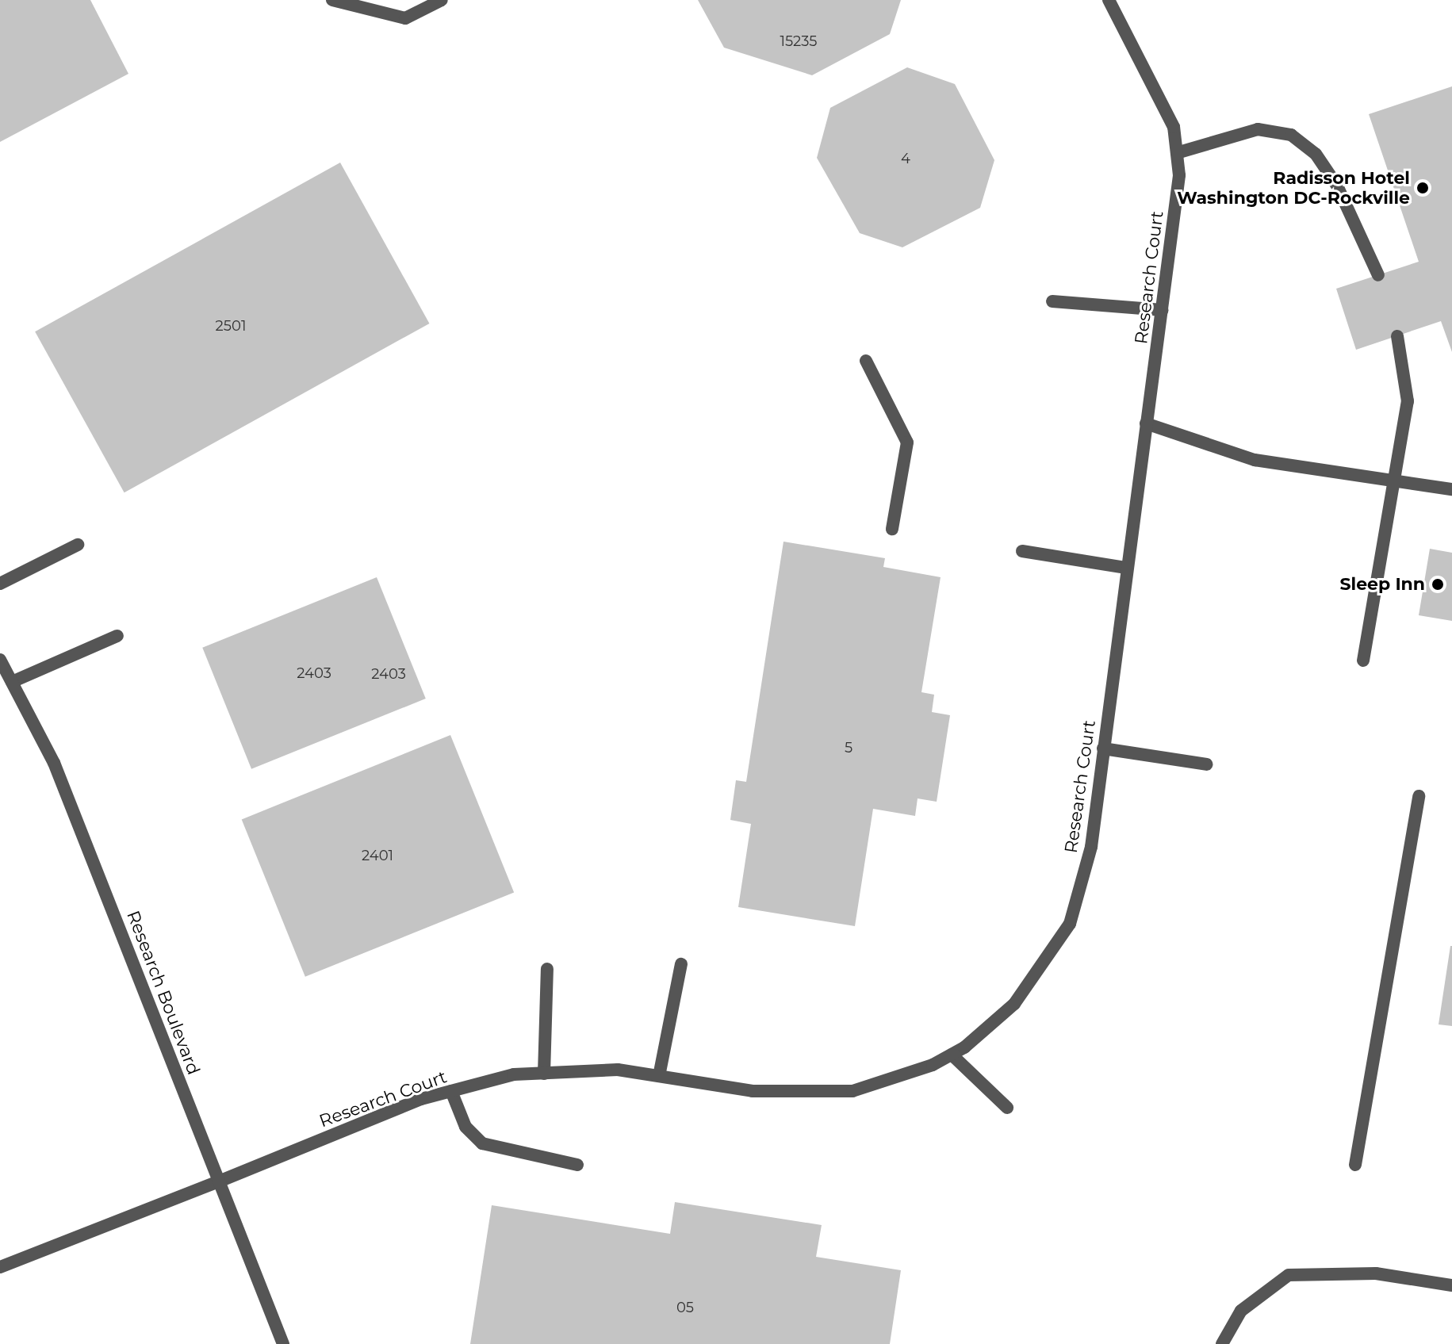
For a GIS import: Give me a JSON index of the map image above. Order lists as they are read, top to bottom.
{
  "streets": {
    "street": ["Research Court", "Research Boulevard"]
  },
  "crossings": [
    ["Research Court", "Research Boulevard"]
  ],
  "places": ["Radisson Hotel Washington DC-Rockville", "Sleep Inn"],
  "house_numbers": [
    "15235",
    "4",
    "2501",
    "2403",
    "2403",
    "5",
    "2401",
    "05"
  ]
}
